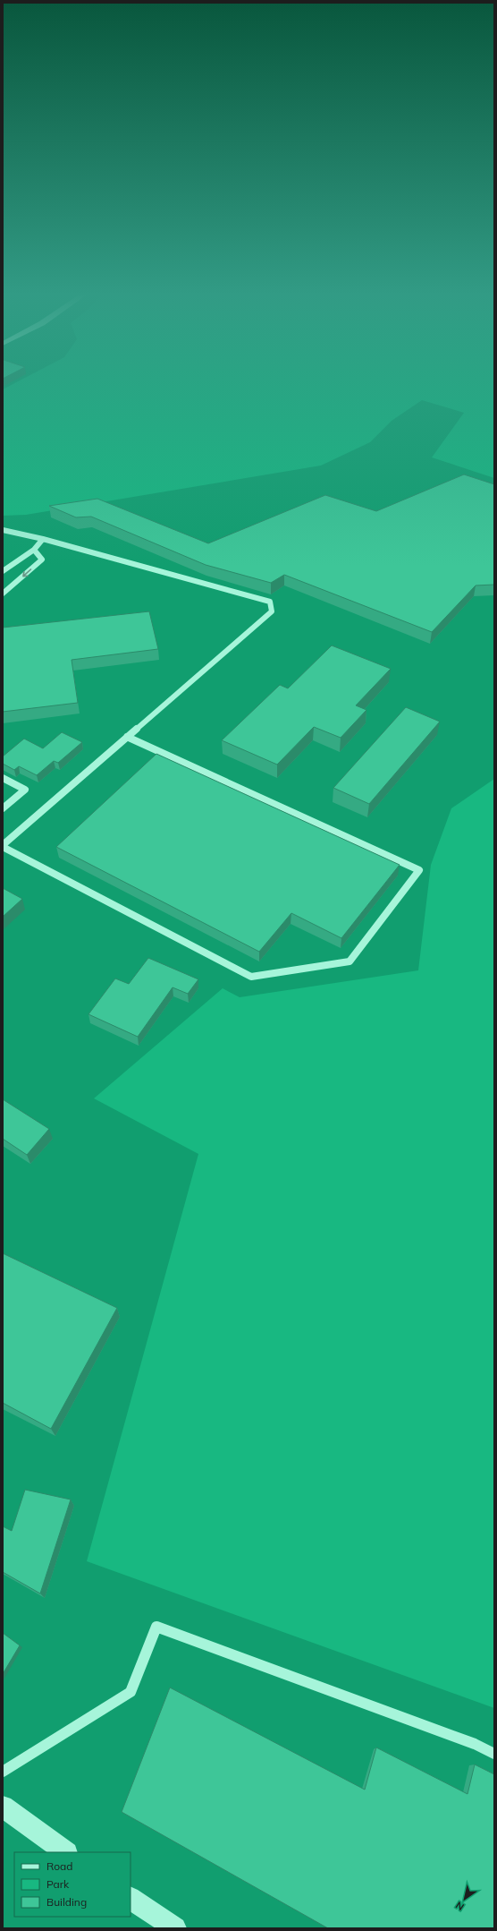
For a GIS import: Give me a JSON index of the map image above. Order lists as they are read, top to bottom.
{
  "legend": ["Road", "Park", "Building"],
  "north": "bottom left"
}
